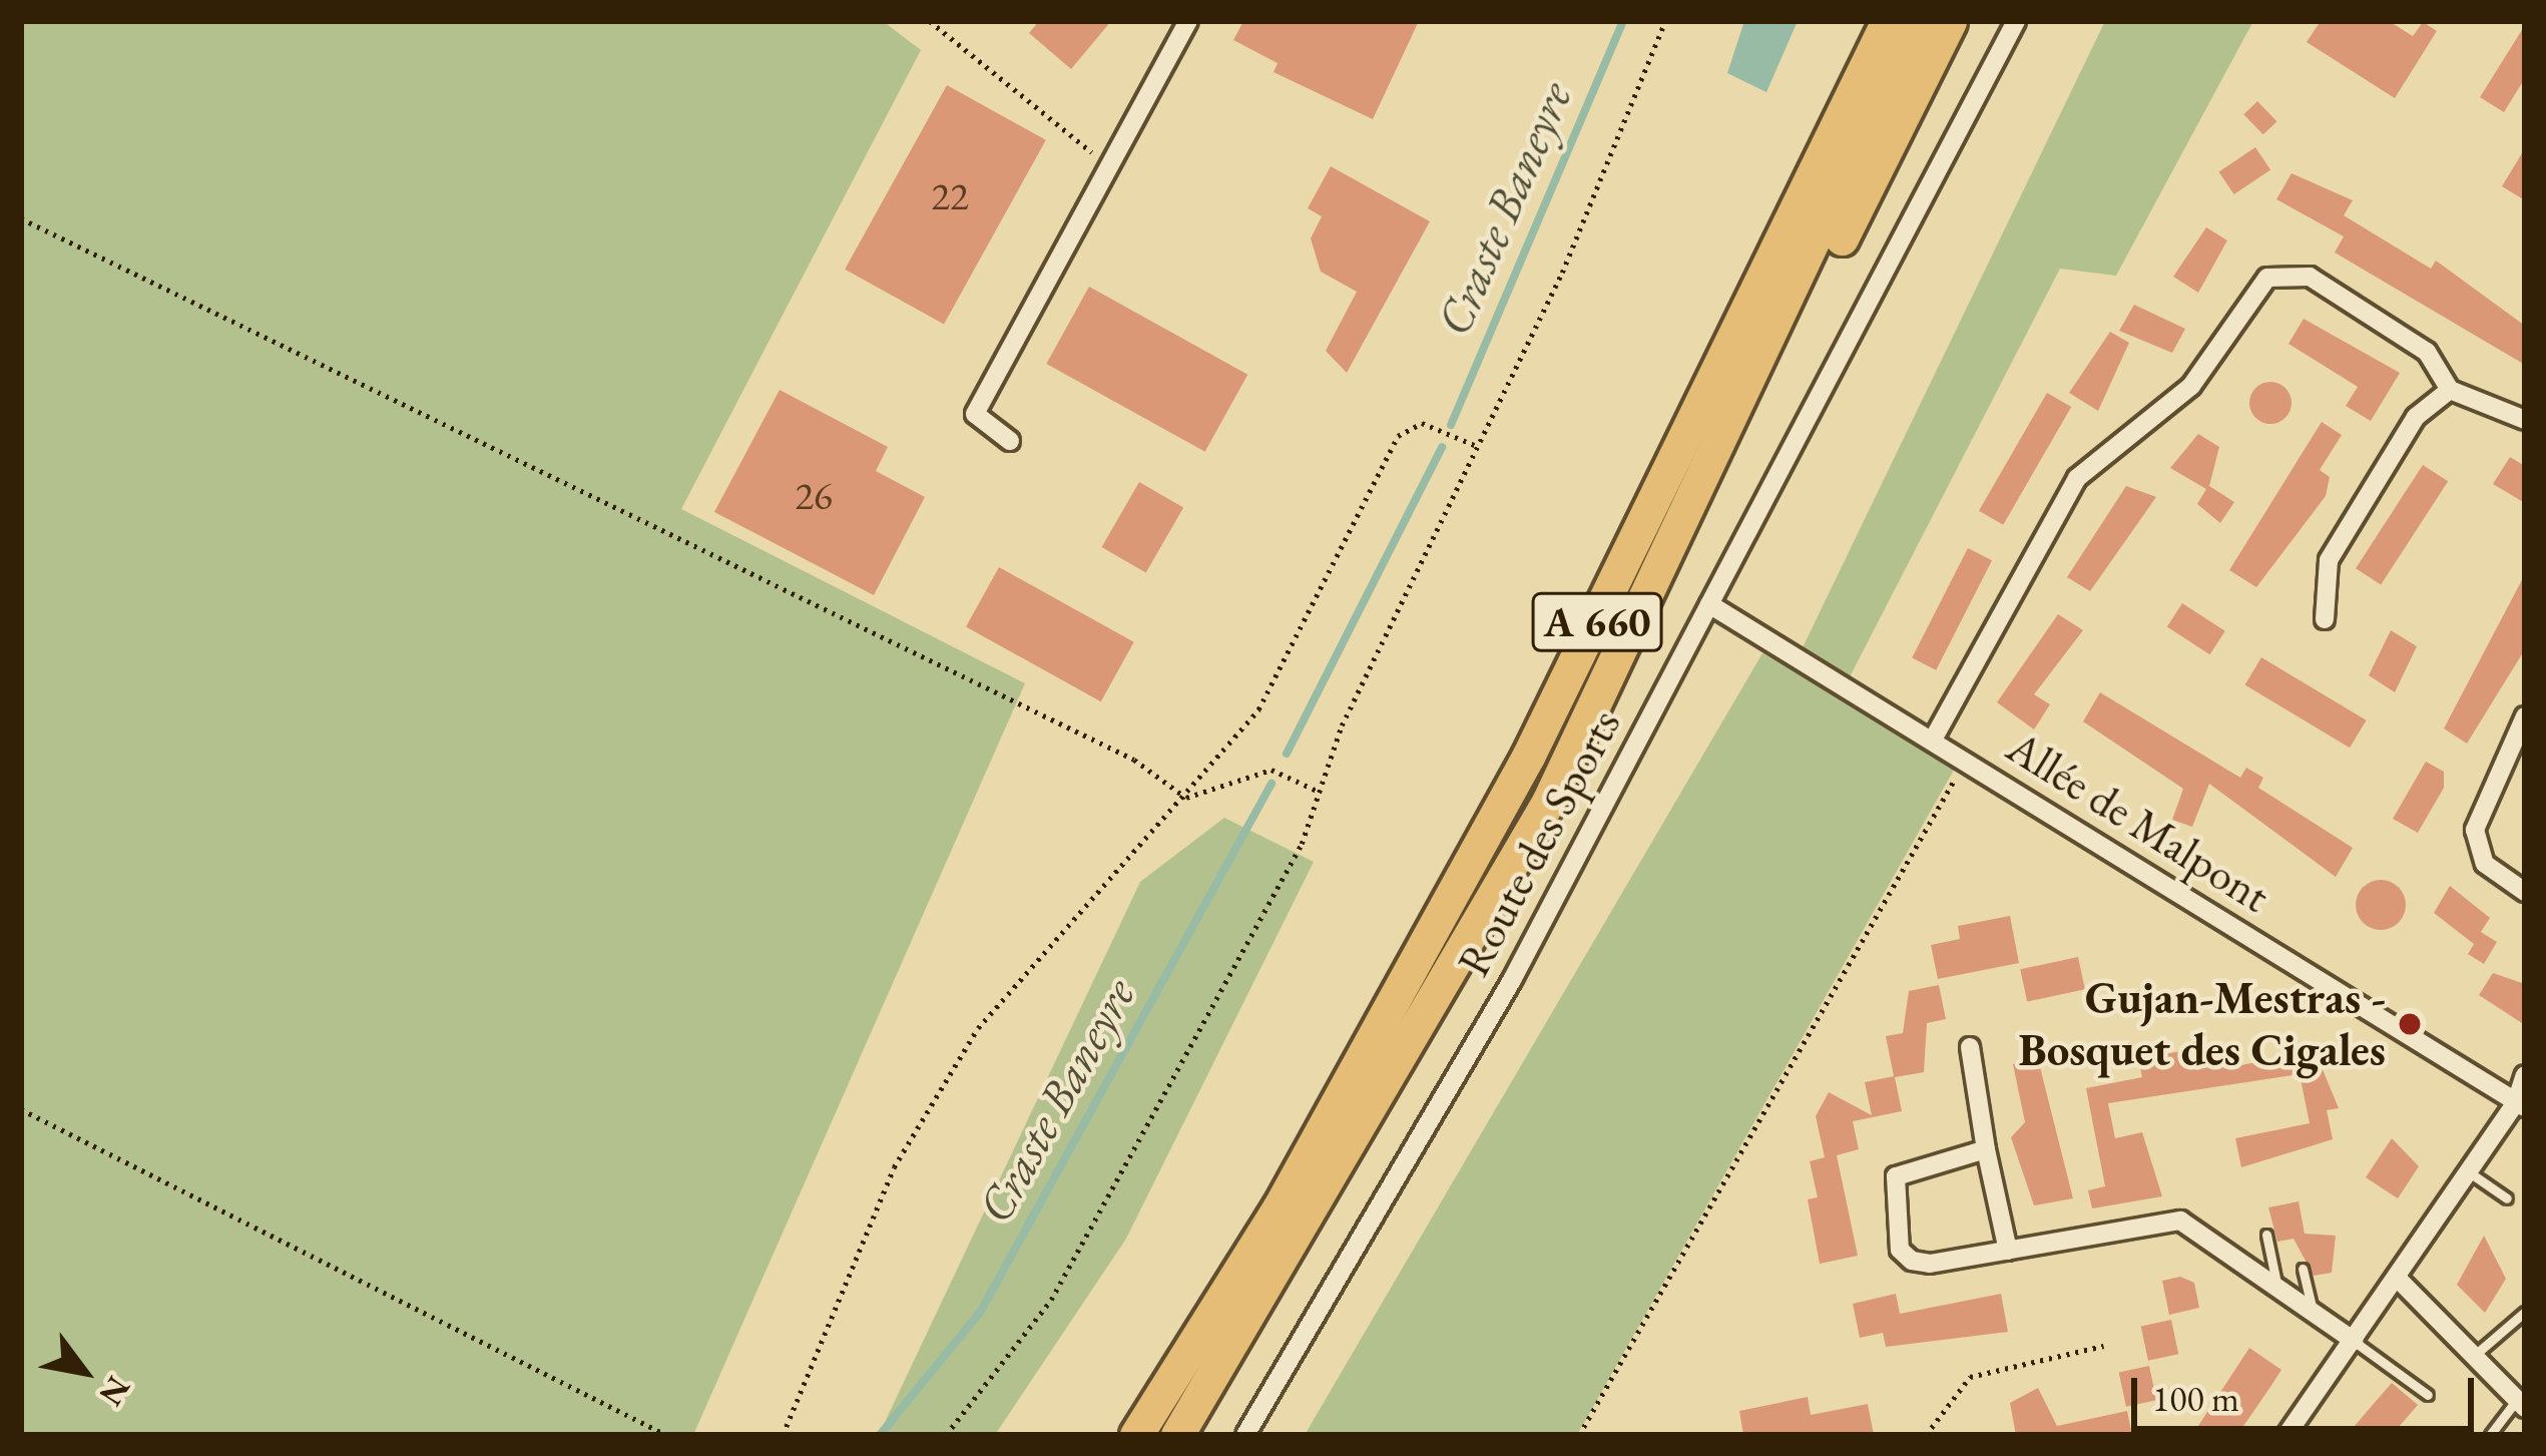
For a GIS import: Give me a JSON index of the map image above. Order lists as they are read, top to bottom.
{
  "streets": {
    "highway": ["A 660"],
    "street": ["Allée de Malpont", "Route des Sports"]
  },
  "crossings": [
    ["Allée de Malpont", "Route des Sports"]
  ],
  "water": ["Craste Baneyre"],
  "places": ["Gujan-Mestras - Bosquet des Cigales"],
  "house_numbers": ["22", "26"],
  "scale_bar": "100 m",
  "north": "bottom right"
}
